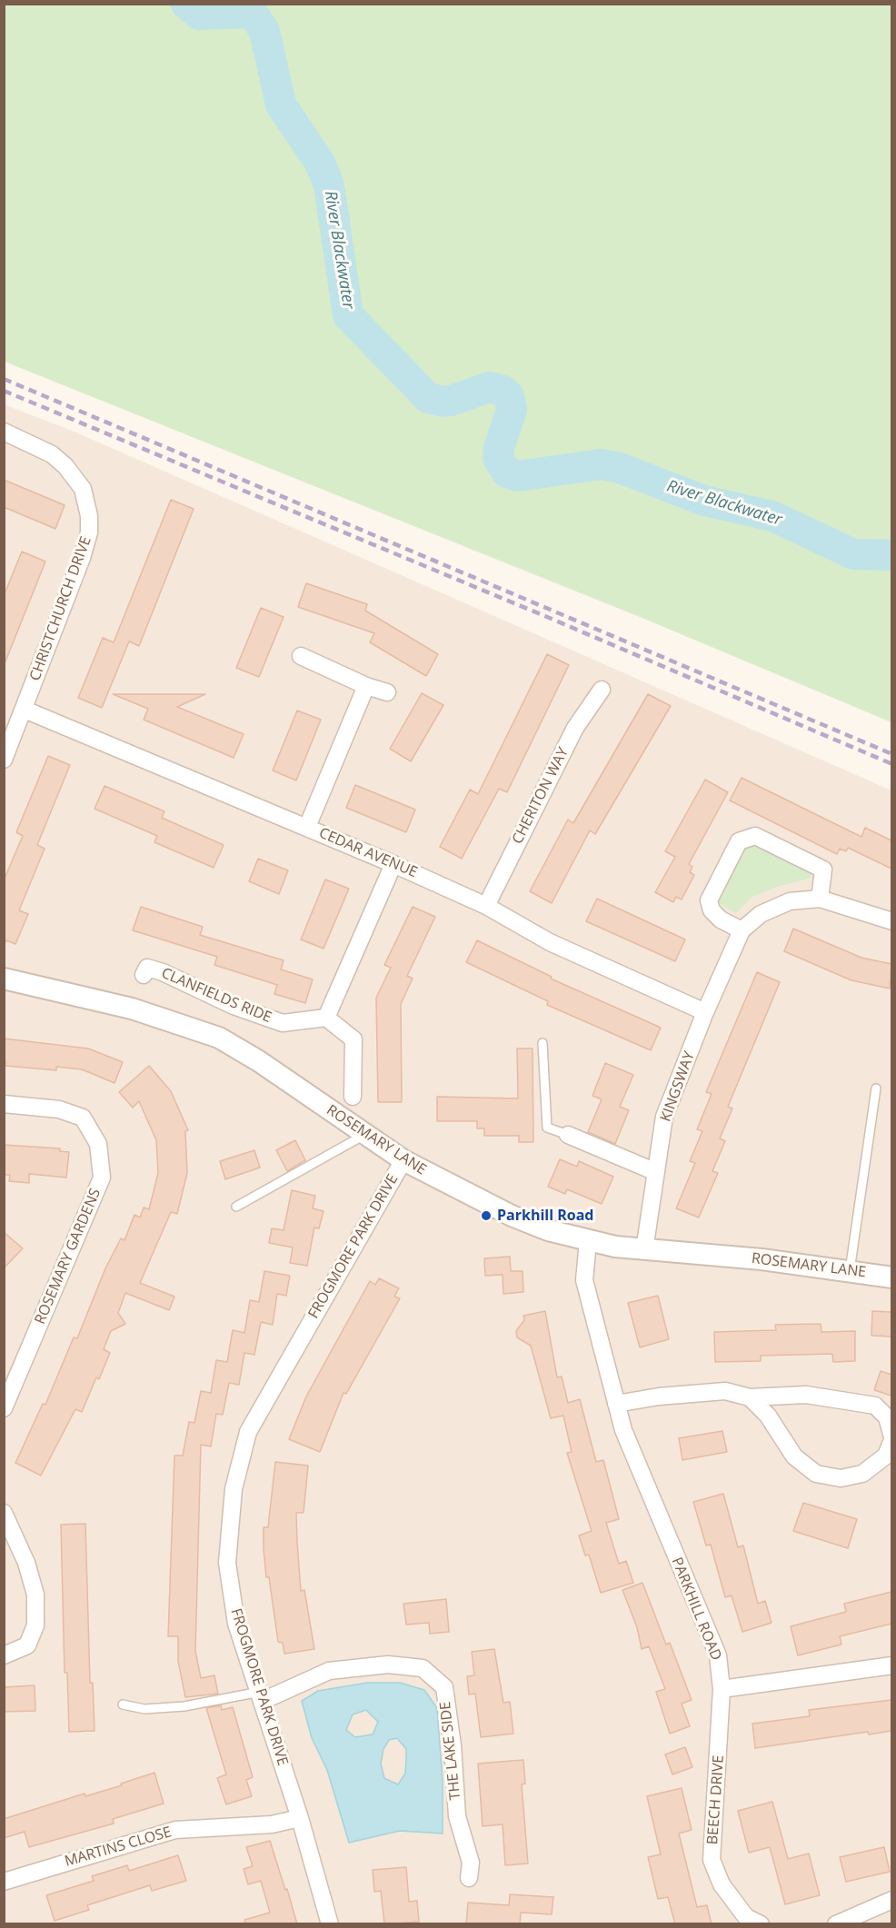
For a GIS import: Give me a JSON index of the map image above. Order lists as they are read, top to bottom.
{
  "streets": {
    "street": [
      "CHRISTCHURCH DRIVE",
      "CHERITON WAY",
      "CEDAR AVENUE",
      "CLANFIELDS RIDE",
      "KINGSWAY",
      "ROSEMARY LANE",
      "FROGMORE PARK DRIVE",
      "ROSEMARY GARDENS",
      "PARKHILL ROAD",
      "THE LAKE SIDE",
      "BEECH DRIVE",
      "MARTINS CLOSE"
    ]
  },
  "crossings": [
    ["CHRISTCHURCH DRIVE", "CEDAR AVENUE"],
    ["CHERITON WAY", "CEDAR AVENUE"],
    ["CEDAR AVENUE", "KINGSWAY"],
    ["KINGSWAY", "ROSEMARY LANE"],
    ["ROSEMARY LANE", "FROGMORE PARK DRIVE"],
    ["ROSEMARY LANE", "PARKHILL ROAD"],
    ["FROGMORE PARK DRIVE", "THE LAKE SIDE"],
    ["FROGMORE PARK DRIVE", "MARTINS CLOSE"],
    ["PARKHILL ROAD", "BEECH DRIVE"]
  ],
  "water": ["River Blackwater"],
  "places": ["Parkhill Road"]
}
